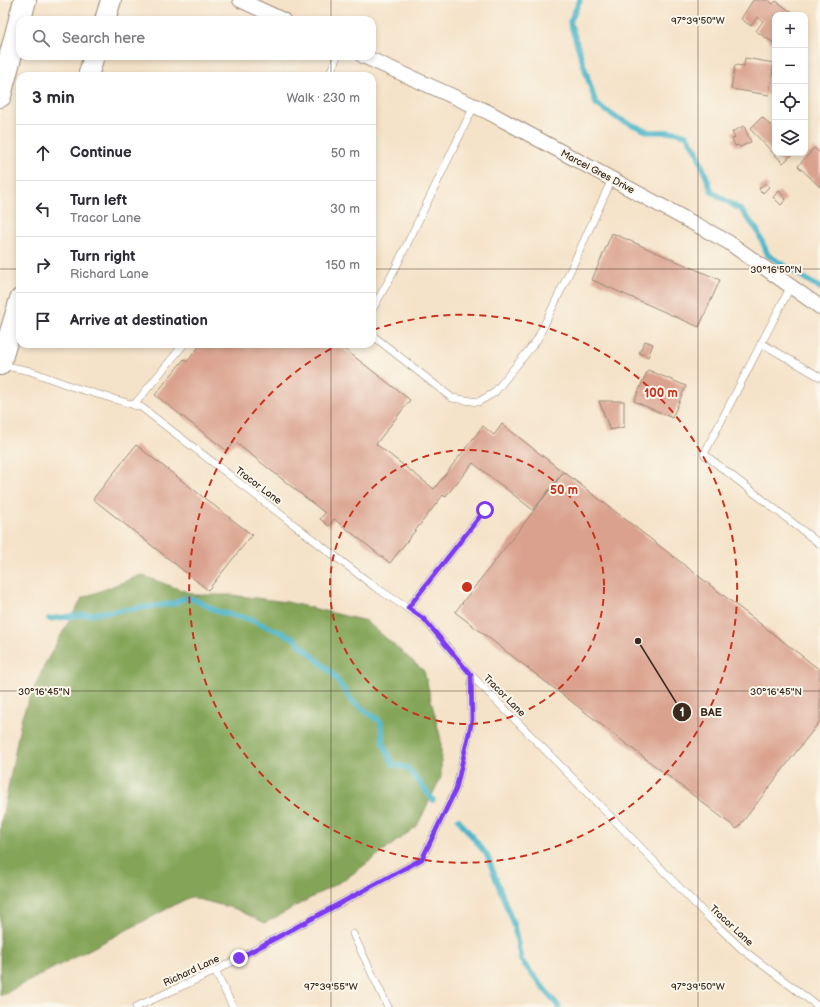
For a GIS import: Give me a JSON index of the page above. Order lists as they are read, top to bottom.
{
  "streets": {
    "street": ["Marcel Gres Drive"],
    "lane": ["Tracor Lane", "Richard Lane"]
  },
  "crossings": [
    ["Tracor Lane", "Richard Lane"]
  ],
  "places": ["BAE"],
  "page": {
    "map_buttons": ["+", "−"],
    "search": "Search here",
    "heading": ["3 min", "Walk · 230 m"],
    "list": [
      ["Continue", "50 m"],
      ["Turn left", "Tracor Lane", "30 m"],
      ["Turn right", "Richard Lane", "150 m"],
      "Arrive at destination"
    ]
  },
  "coordinates": [
    "97°39'50\"W",
    "30°16'50\"N",
    "30°16'45\"N",
    "97°39'55\"W"
  ],
  "rings": ["100 m", "50 m"]
}
